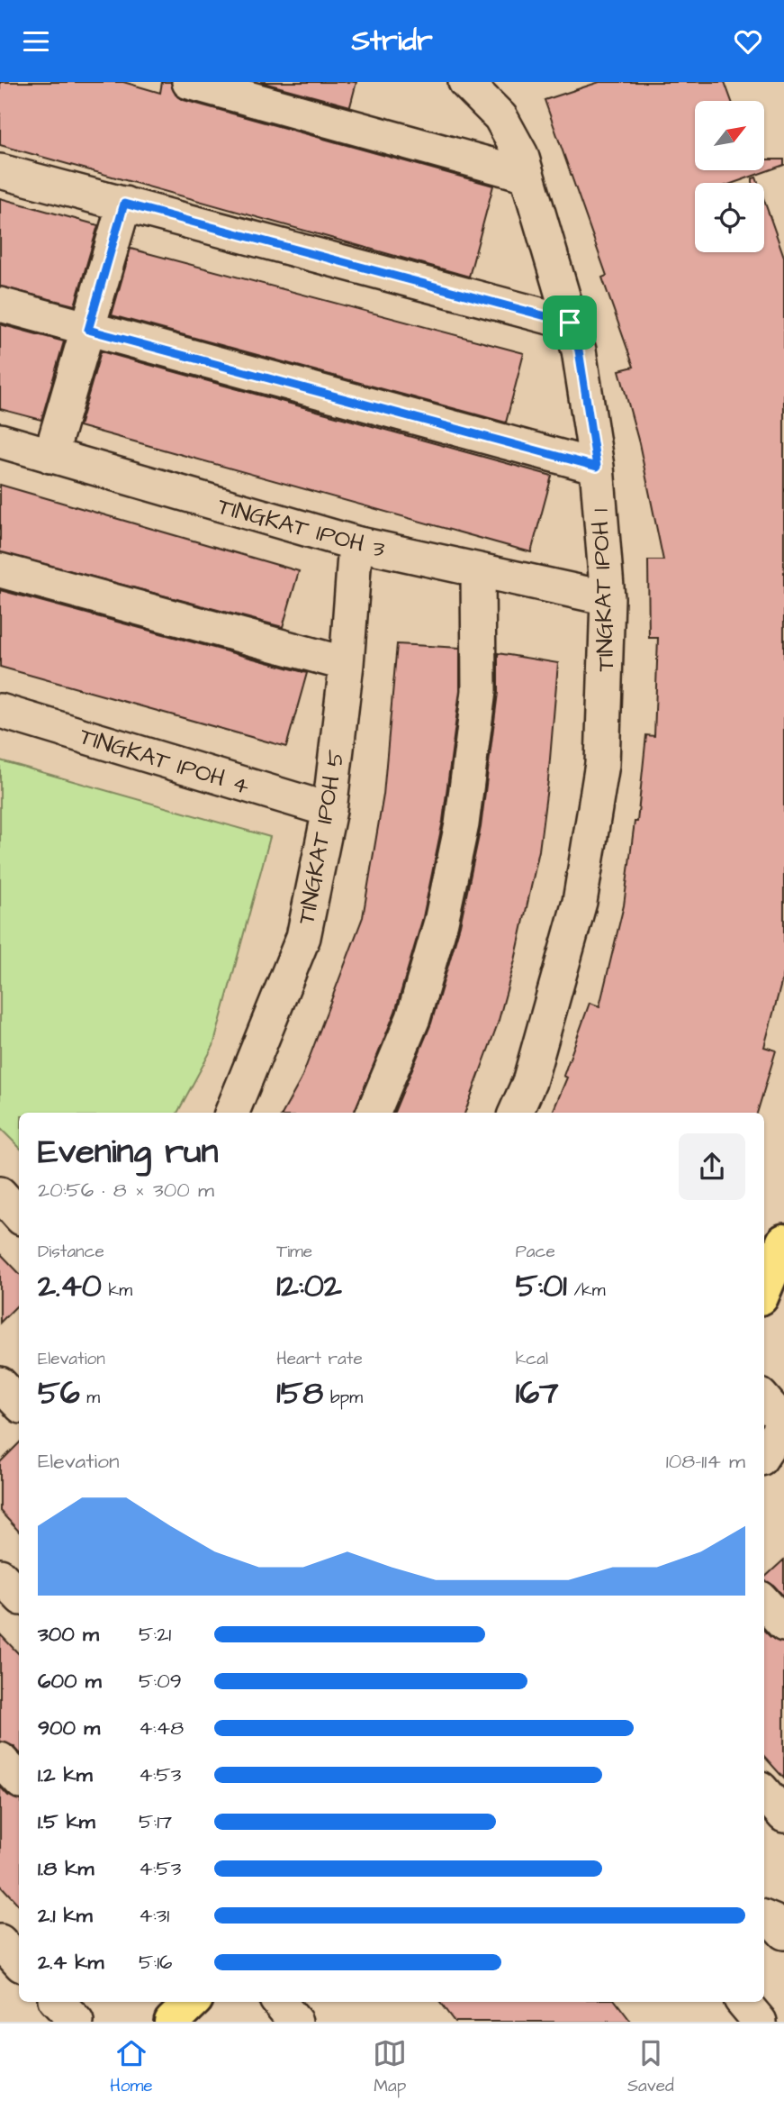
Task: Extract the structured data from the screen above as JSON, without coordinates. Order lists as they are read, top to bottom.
{
  "streets": {
    "street": [
      "TINGKAT IPOH 3",
      "TINGKAT IPOH 1",
      "TINGKAT IPOH 4",
      "TINGKAT IPOH 5"
    ]
  },
  "crossings": [
    ["TINGKAT IPOH 3", "TINGKAT IPOH 1"],
    ["TINGKAT IPOH 3", "TINGKAT IPOH 5"],
    ["TINGKAT IPOH 4", "TINGKAT IPOH 5"]
  ],
  "north": "top right",
  "page": {
    "header": "Stridr",
    "heading": ["Evening run", "20:56 · 8 × 300 m"],
    "stats": [
      ["Distance", "2.40 km"],
      ["Time", "12:02"],
      ["Pace", "5:01 /km"],
      ["Elevation", "56 m"],
      ["Heart rate", "158 bpm"],
      ["kcal", "167"]
    ],
    "chart": ["Elevation", "108–114 m"],
    "list": [
      {
        "name": "300 m",
        "note": "5:21"
      },
      {
        "name": "600 m",
        "note": "5:09"
      },
      {
        "name": "900 m",
        "note": "4:48"
      },
      {
        "name": "1.2 km",
        "note": "4:53"
      },
      {
        "name": "1.5 km",
        "note": "5:17"
      },
      {
        "name": "1.8 km",
        "note": "4:53"
      },
      {
        "name": "2.1 km",
        "note": "4:31"
      },
      {
        "name": "2.4 km",
        "note": "5:16"
      }
    ],
    "tabs": ["Home", "Map", "Saved"]
  }
}
